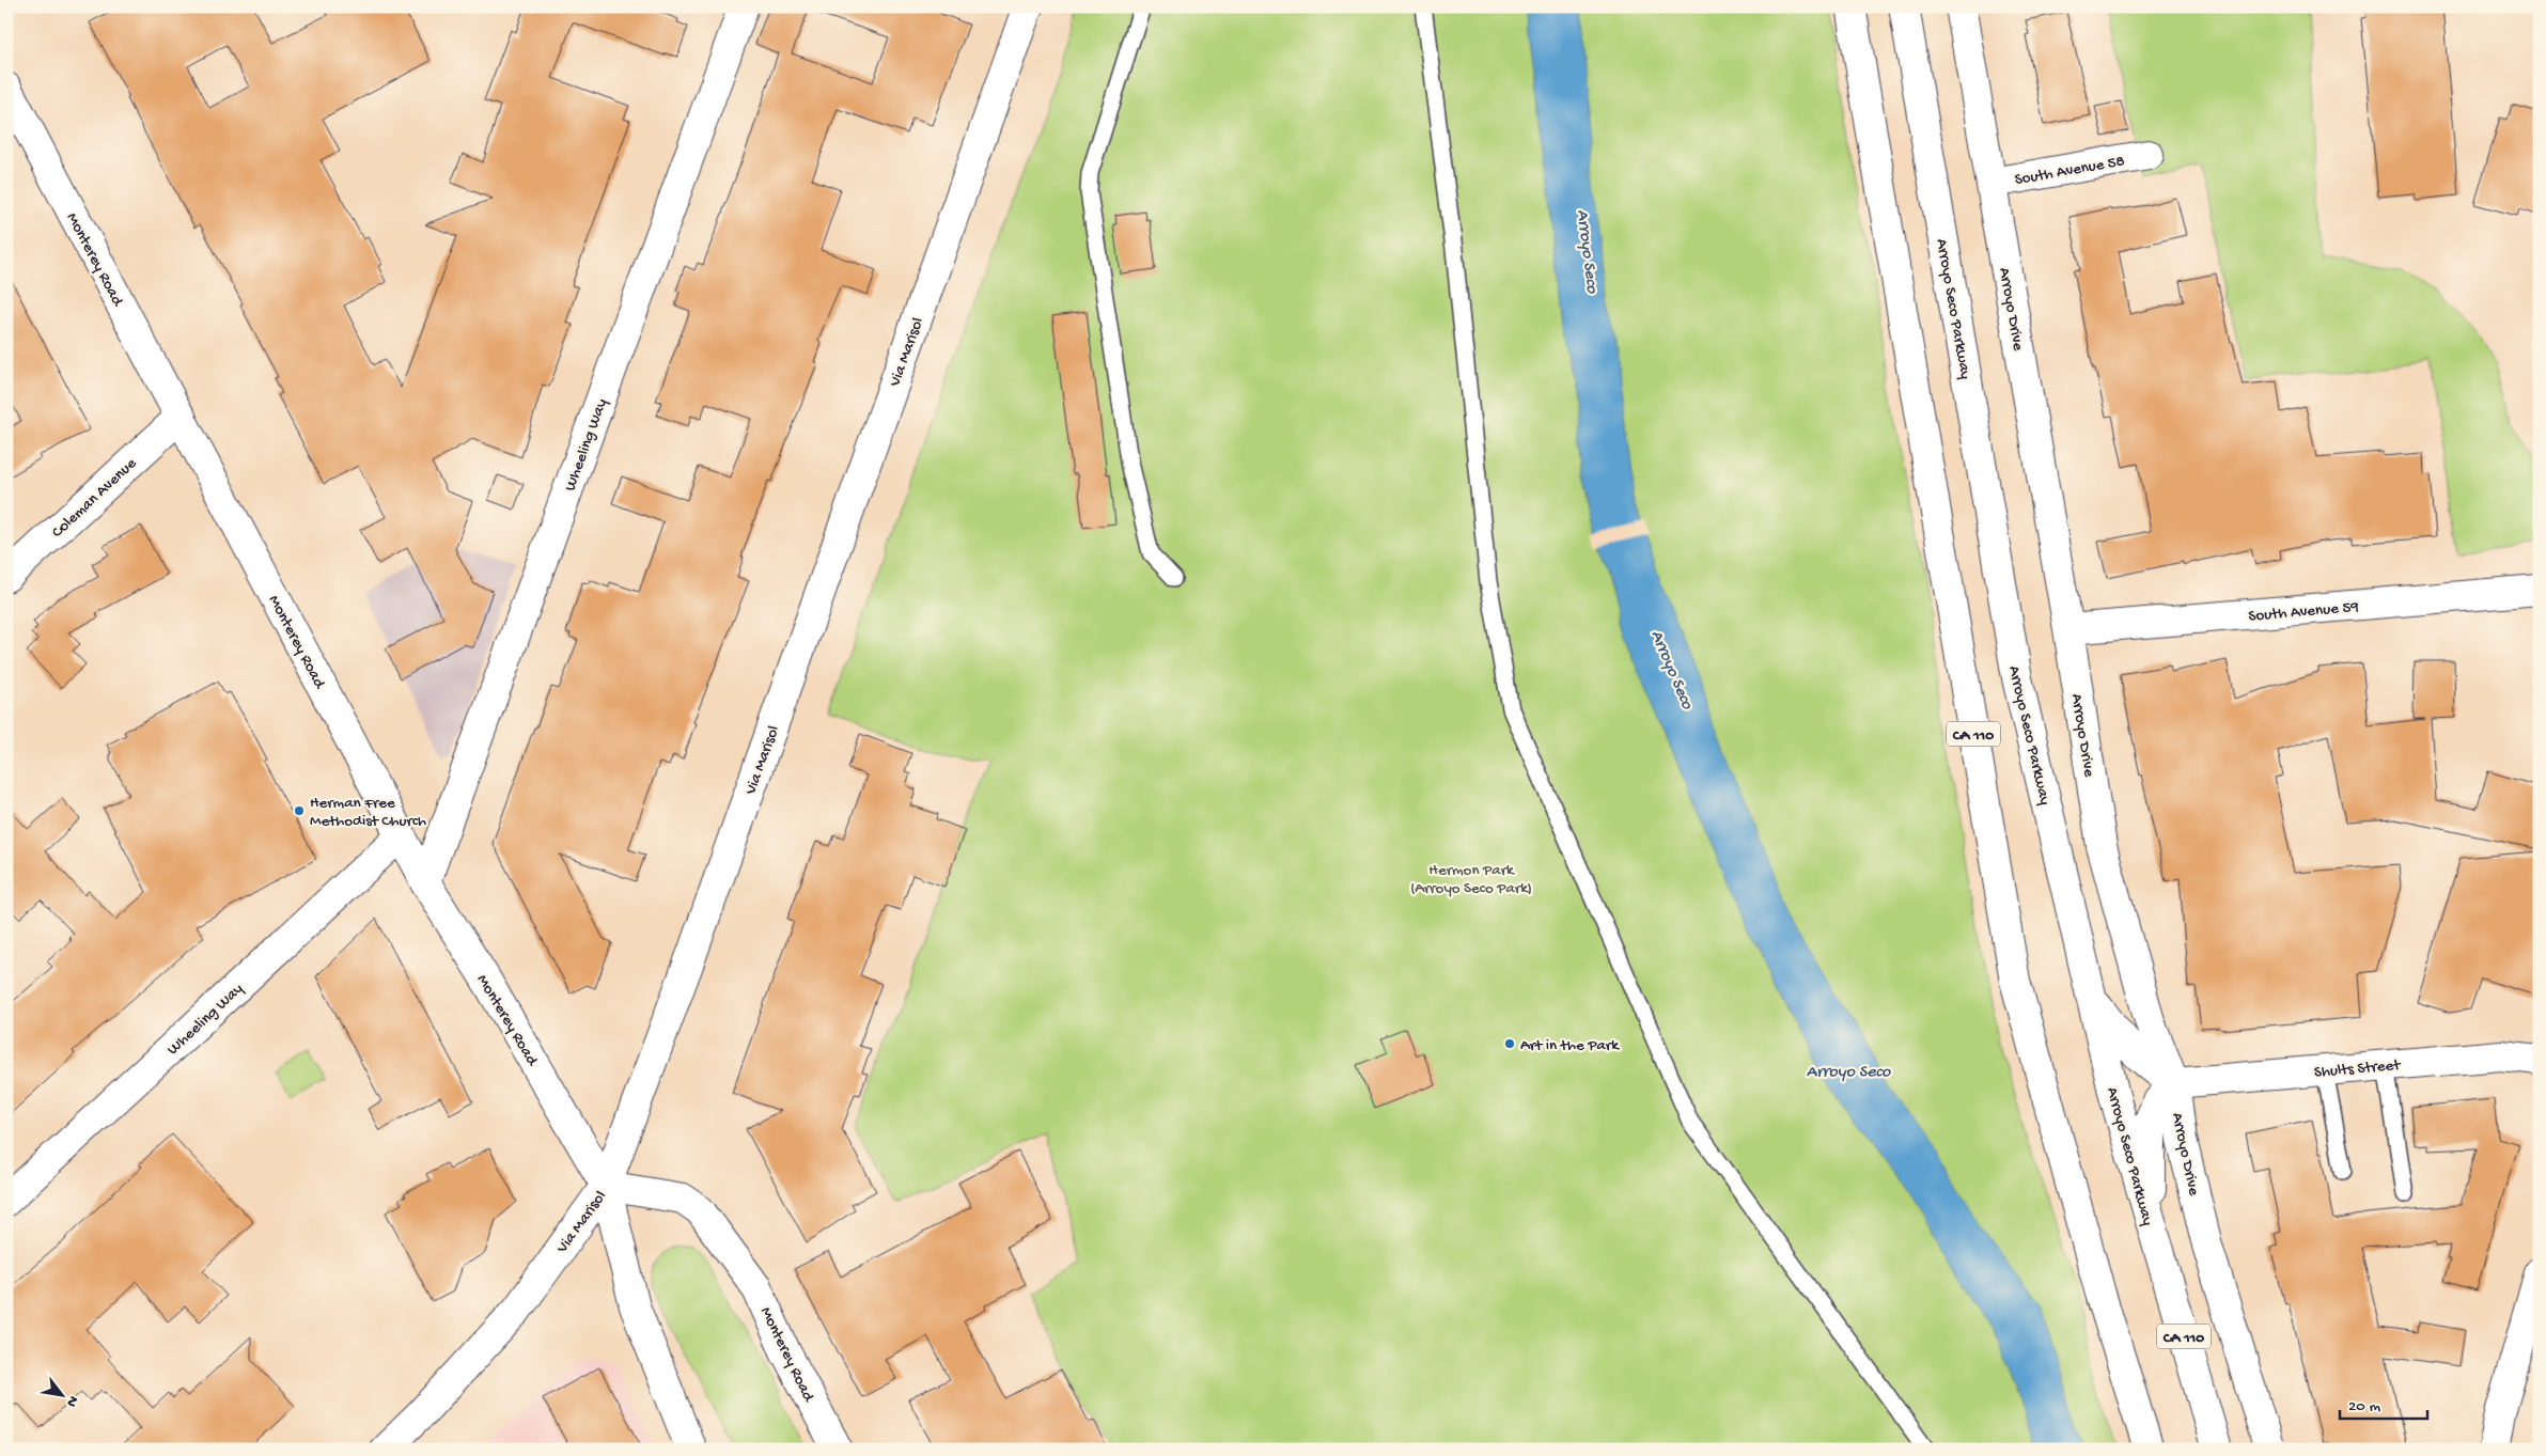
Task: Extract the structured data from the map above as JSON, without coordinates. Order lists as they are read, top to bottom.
{
  "streets": {
    "main road": [
      "South Avenue 58",
      "Monterey Road",
      "Arroyo Seco Parkway",
      "Arroyo Drive",
      "Via Marisol",
      "Wheeling Way",
      "Coleman Avenue",
      "South Avenue 59",
      "CA 110",
      "Shults Street"
    ]
  },
  "crossings": [
    ["South Avenue 58", "Arroyo Drive"],
    ["Monterey Road", "Via Marisol"],
    ["Monterey Road", "Wheeling Way"],
    ["Monterey Road", "Coleman Avenue"],
    ["Arroyo Drive", "South Avenue 59"],
    ["Arroyo Drive", "Shults Street"]
  ],
  "water": ["Arroyo Seco"],
  "parks": ["Hermon Park (Arroyo Seco Park)"],
  "places": ["Herman Free Methodist Church", "Art in the Park"],
  "scale_bar": "20 m",
  "north": "bottom right"
}
